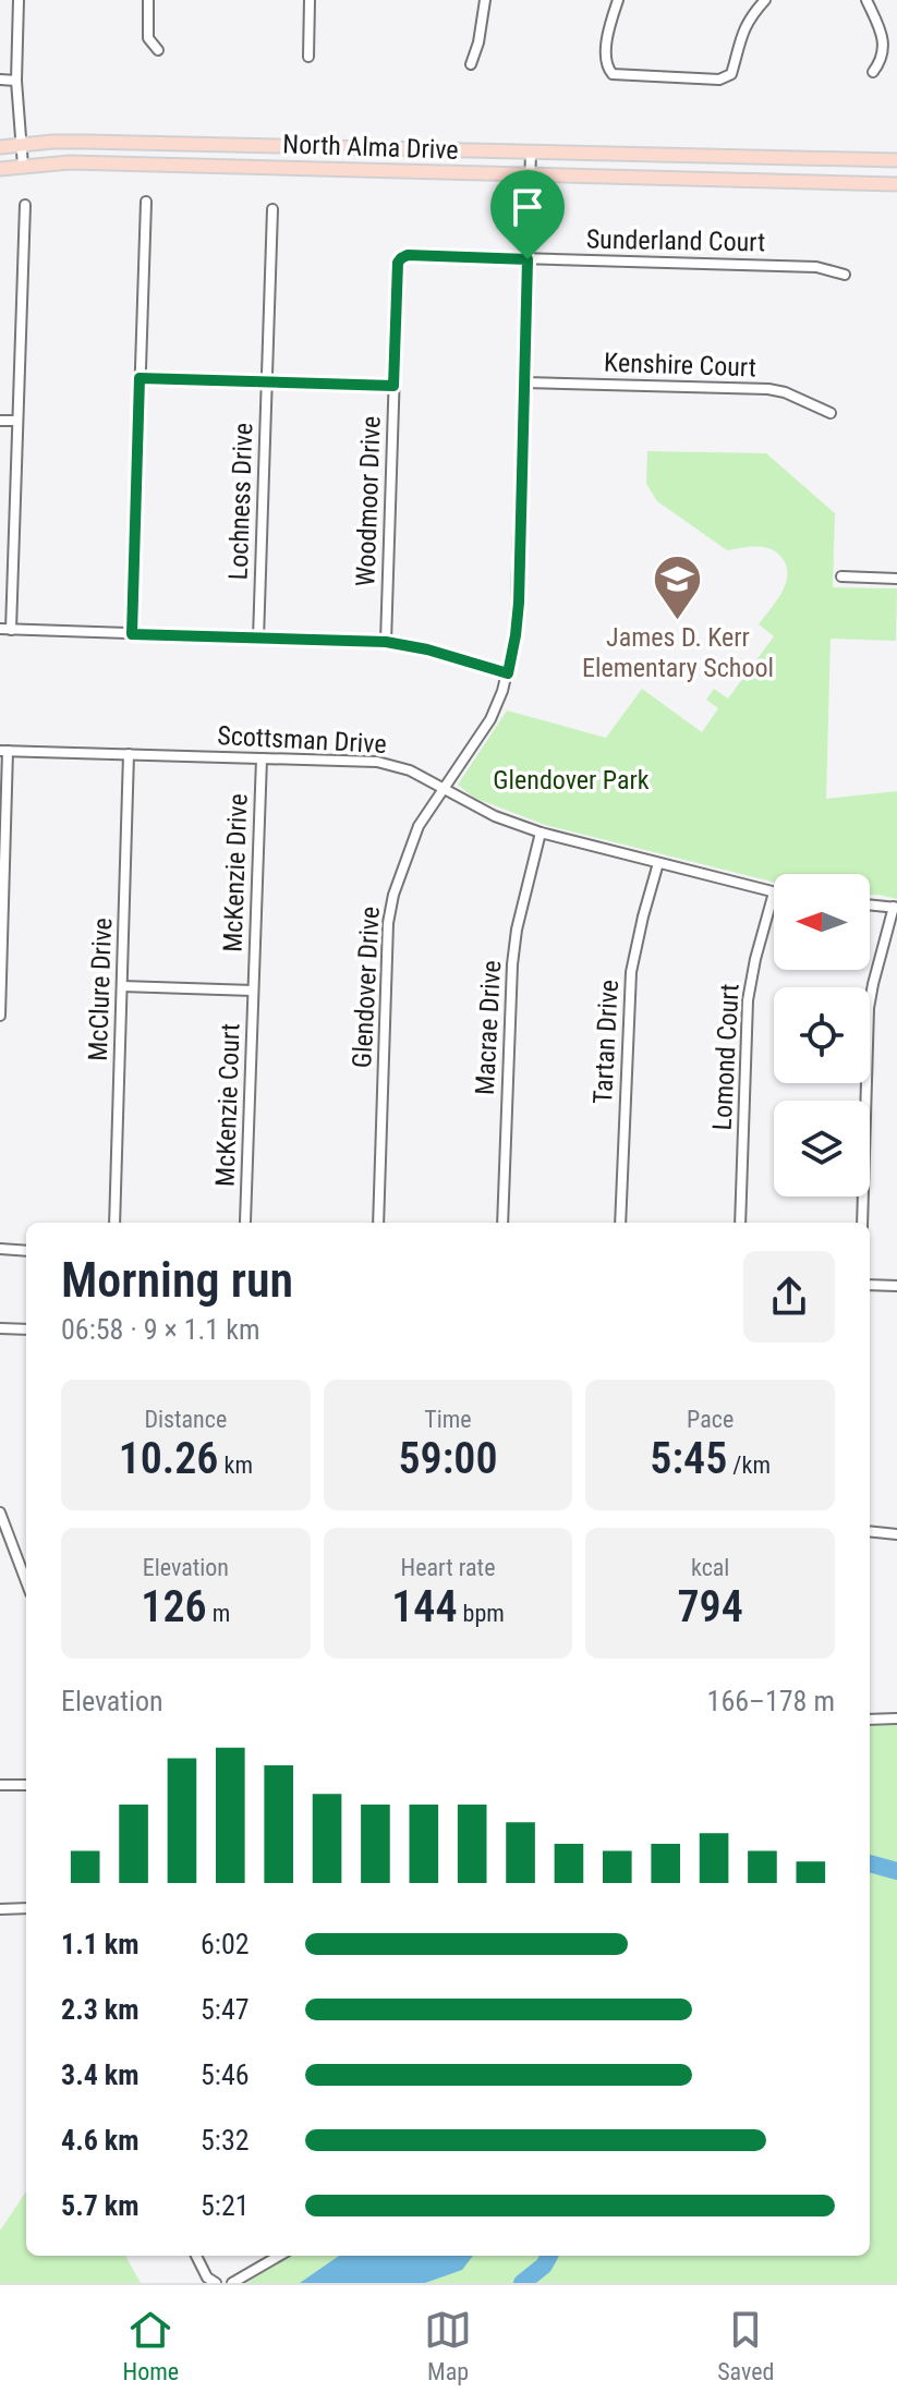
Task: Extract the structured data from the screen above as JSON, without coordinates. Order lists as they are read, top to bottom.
{
  "streets": {
    "main road": ["North Alma Drive"],
    "street": [
      "Sunderland Court",
      "Kenshire Court",
      "Lochness Drive",
      "Woodmoor Drive",
      "Scottsman Drive",
      "McKenzie Drive",
      "Glendover Drive",
      "McClure Drive",
      "Macrae Drive",
      "Tartan Drive",
      "Lomond Court",
      "McKenzie Court"
    ]
  },
  "crossings": [
    ["North Alma Drive", "Glendover Drive"],
    ["Sunderland Court", "Woodmoor Drive"],
    ["Sunderland Court", "Glendover Drive"],
    ["Kenshire Court", "Glendover Drive"],
    ["Scottsman Drive", "McKenzie Drive"],
    ["Scottsman Drive", "Glendover Drive"],
    ["Scottsman Drive", "McClure Drive"],
    ["Scottsman Drive", "Macrae Drive"],
    ["Scottsman Drive", "Tartan Drive"],
    ["Scottsman Drive", "Lomond Court"],
    ["McKenzie Drive", "McKenzie Court"]
  ],
  "parks": ["Glendover Park"],
  "places": {
    "school or university": ["James D. Kerr Elementary School"]
  },
  "north": "left",
  "page": {
    "heading": ["Morning run", "06:58 · 9 × 1.1 km"],
    "stats": [
      ["Distance", "10.26 km"],
      ["Time", "59:00"],
      ["Pace", "5:45 /km"],
      ["Elevation", "126 m"],
      ["Heart rate", "144 bpm"],
      ["kcal", "794"]
    ],
    "chart": ["Elevation", "166–178 m"],
    "list": [
      {
        "name": "1.1 km",
        "note": "6:02"
      },
      {
        "name": "2.3 km",
        "note": "5:47"
      },
      {
        "name": "3.4 km",
        "note": "5:46"
      },
      {
        "name": "4.6 km",
        "note": "5:32"
      },
      {
        "name": "5.7 km",
        "note": "5:21"
      }
    ],
    "tabs": ["Home", "Map", "Saved"]
  }
}
